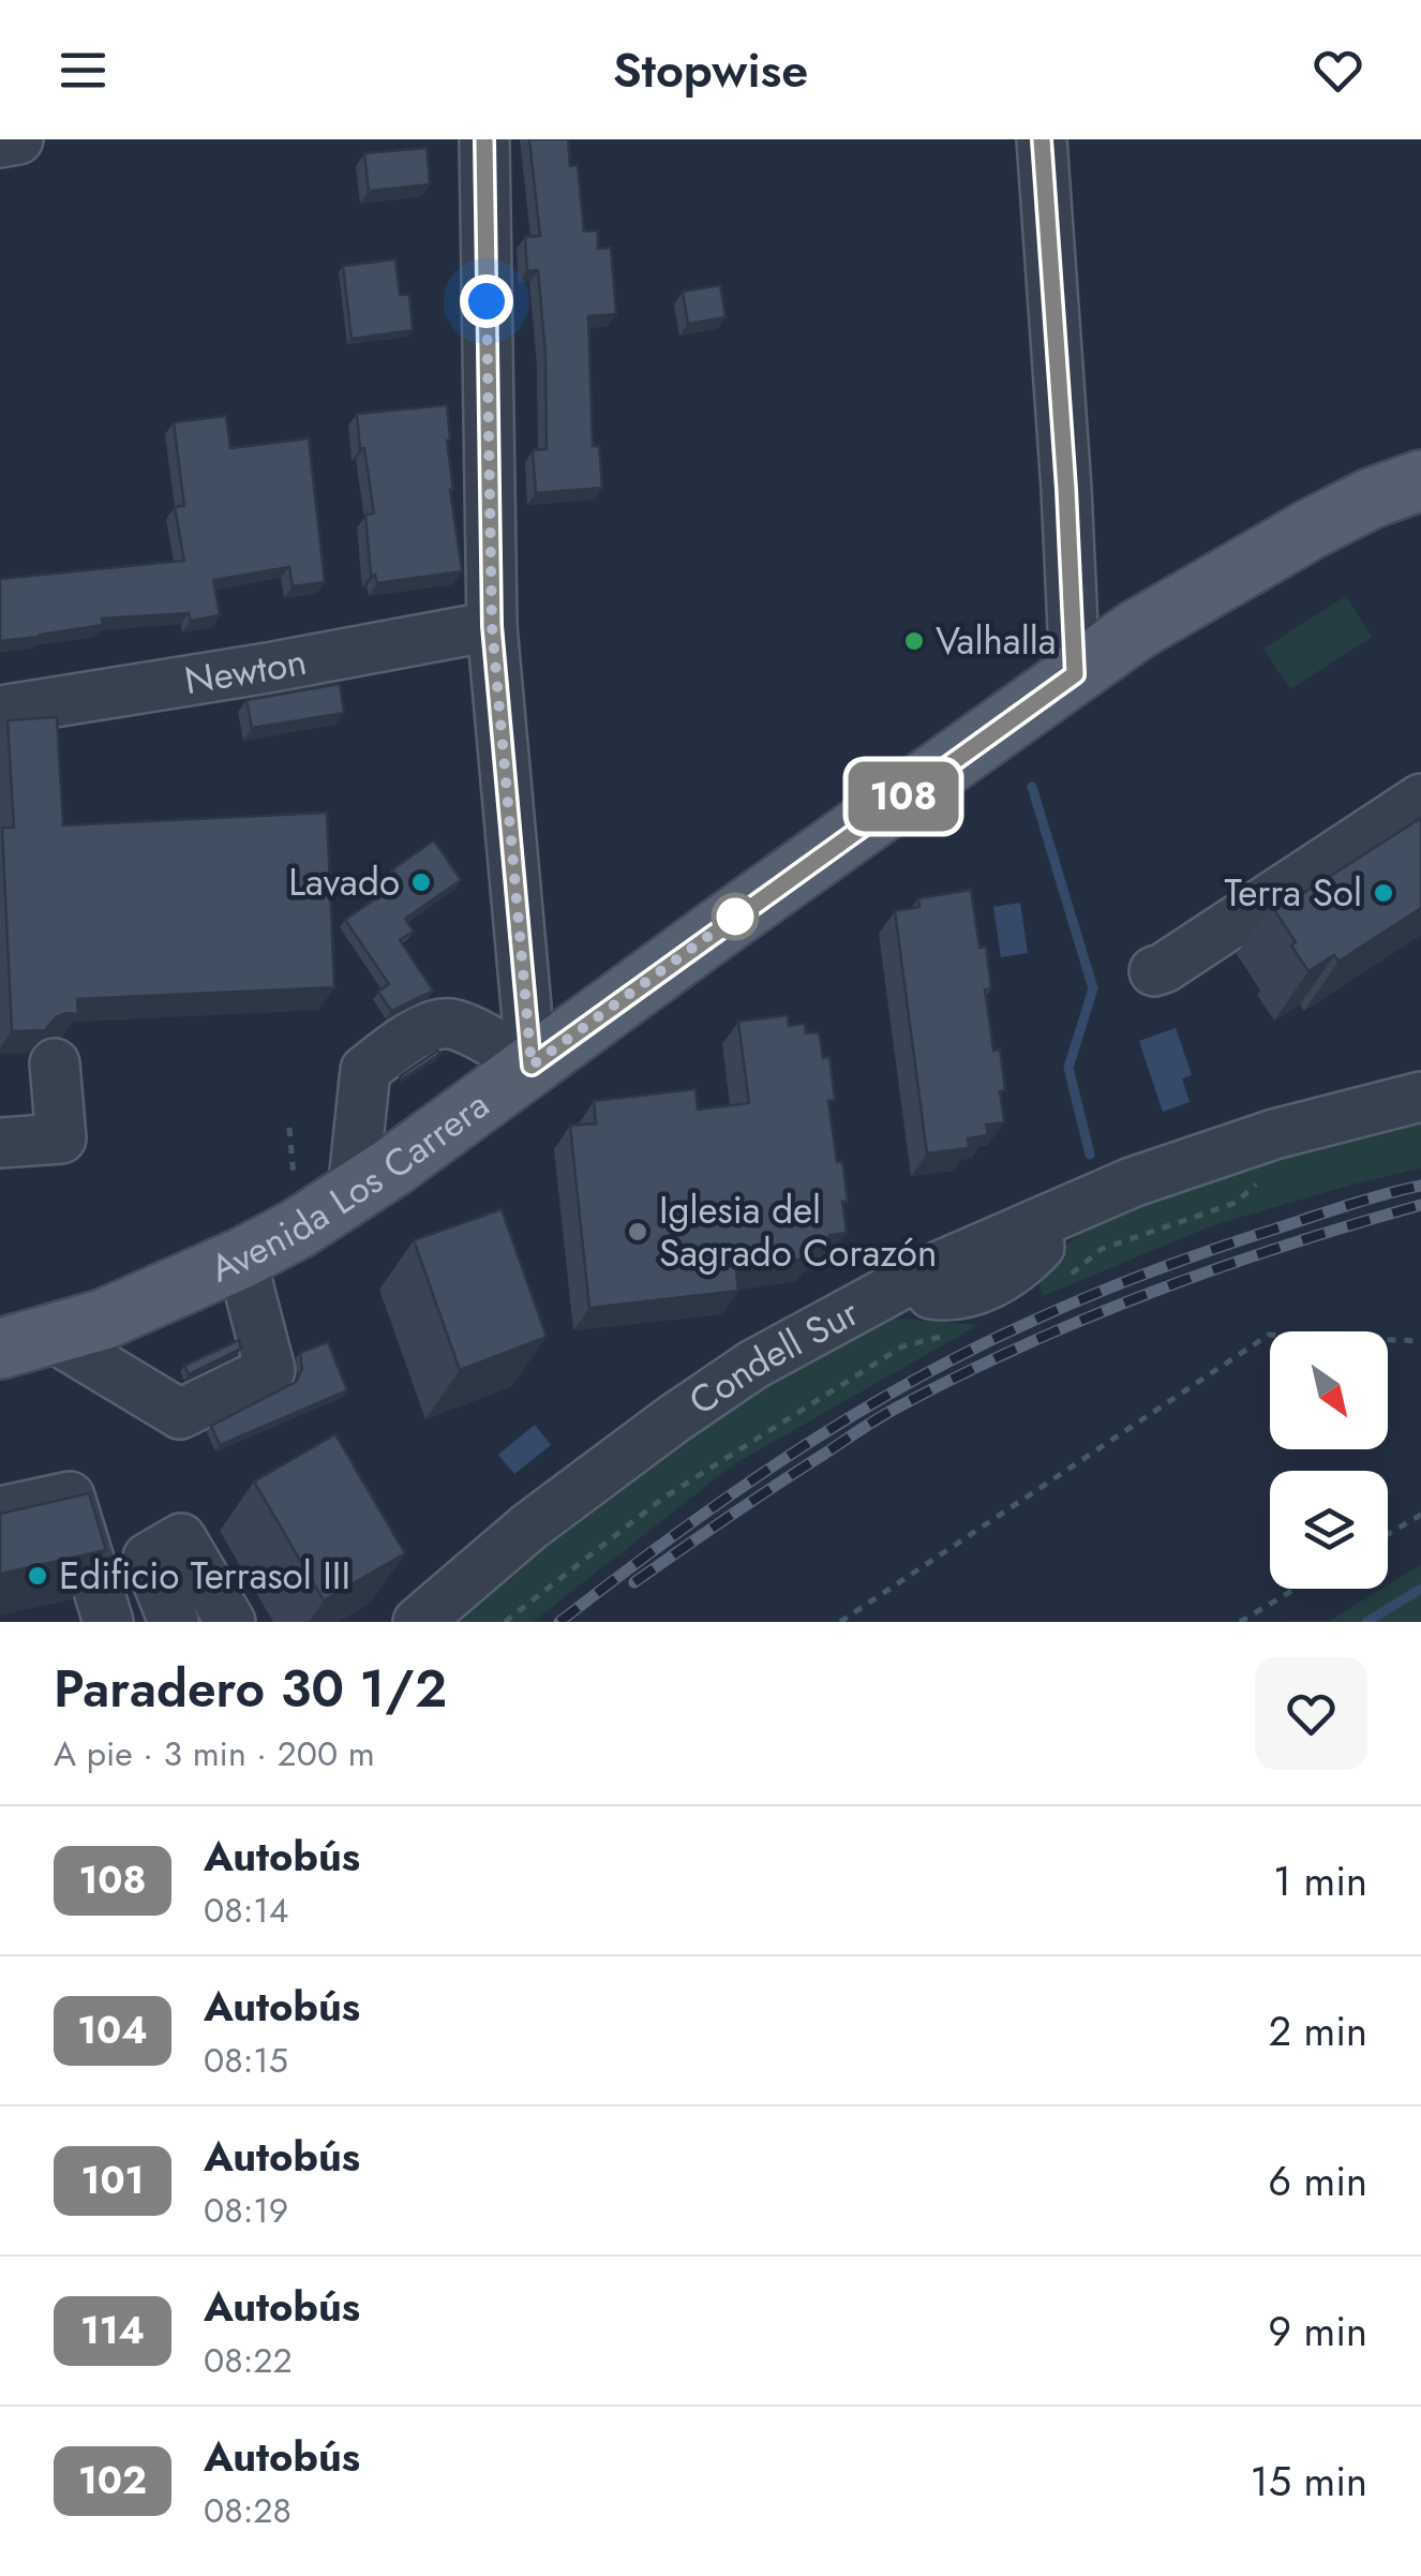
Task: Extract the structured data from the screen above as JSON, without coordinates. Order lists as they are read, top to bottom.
{
  "streets": {
    "main road": ["Avenida Los Carrera"],
    "street": ["Newton", "Condell Sur"]
  },
  "places": [
    "Valhalla",
    "Lavado",
    "Terra Sol",
    "Iglesia del Sagrado Corazón",
    "Edificio Terrasol III"
  ],
  "lines": ["bus line 108"],
  "north": "bottom right",
  "page": {
    "header": "Stopwise",
    "on_map": "108",
    "heading": ["Paradero 30 1/2", "A pie · 3 min · 200 m"],
    "list": [
      {
        "mark": "108",
        "name": "Autobús",
        "note": "08:14",
        "value": "1 min"
      },
      {
        "mark": "104",
        "name": "Autobús",
        "note": "08:15",
        "value": "2 min"
      },
      {
        "mark": "101",
        "name": "Autobús",
        "note": "08:19",
        "value": "6 min"
      },
      {
        "mark": "114",
        "name": "Autobús",
        "note": "08:22",
        "value": "9 min"
      },
      {
        "mark": "102",
        "name": "Autobús",
        "note": "08:28",
        "value": "15 min"
      }
    ]
  }
}
